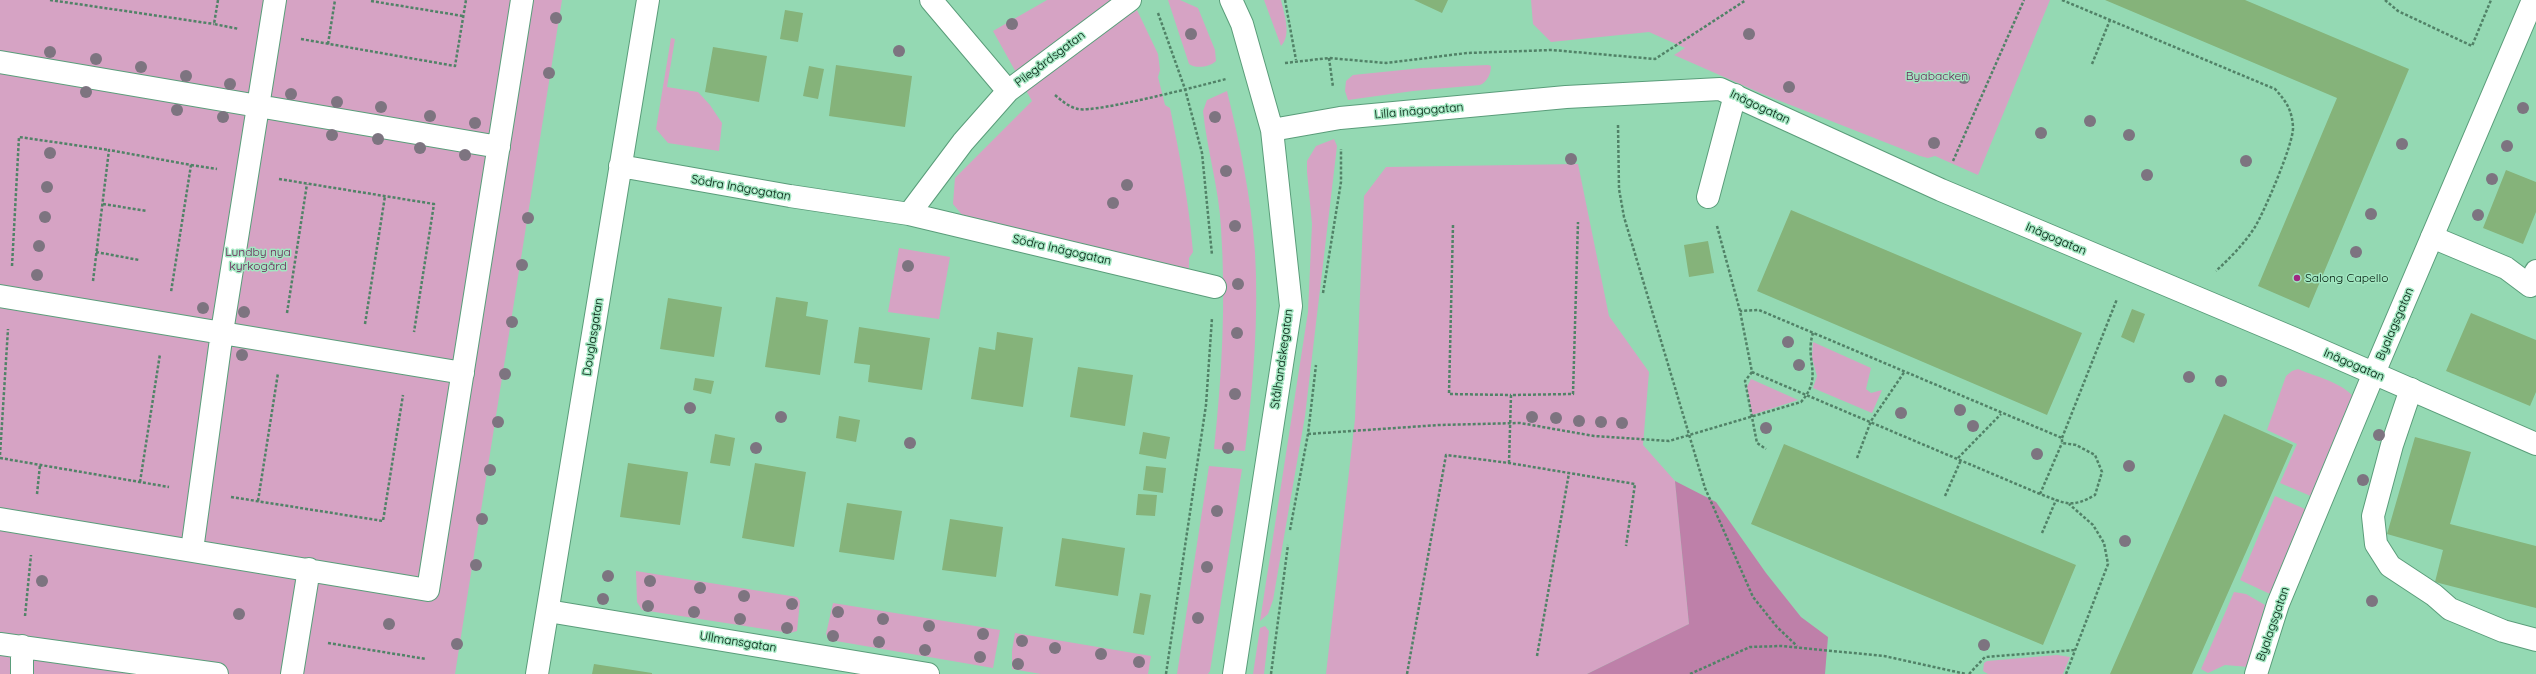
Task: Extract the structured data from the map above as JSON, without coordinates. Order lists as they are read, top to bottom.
{
  "streets": {
    "street": [
      "Pilegårdsgatan",
      "Inägogatan",
      "Lilla inägogatan",
      "Södra Inägogatan",
      "Byalagsgatan",
      "Douglasgatan",
      "Stålhandskegatan",
      "Ullmansgatan"
    ]
  },
  "crossings": [
    ["Inägogatan", "Lilla inägogatan"],
    ["Inägogatan", "Byalagsgatan"],
    ["Lilla inägogatan", "Stålhandskegatan"],
    ["Södra Inägogatan", "Douglasgatan"],
    ["Douglasgatan", "Ullmansgatan"]
  ],
  "parks": ["Byabacken", "Lundby nya kyrkogård"],
  "places": ["Salong Capello"]
}
